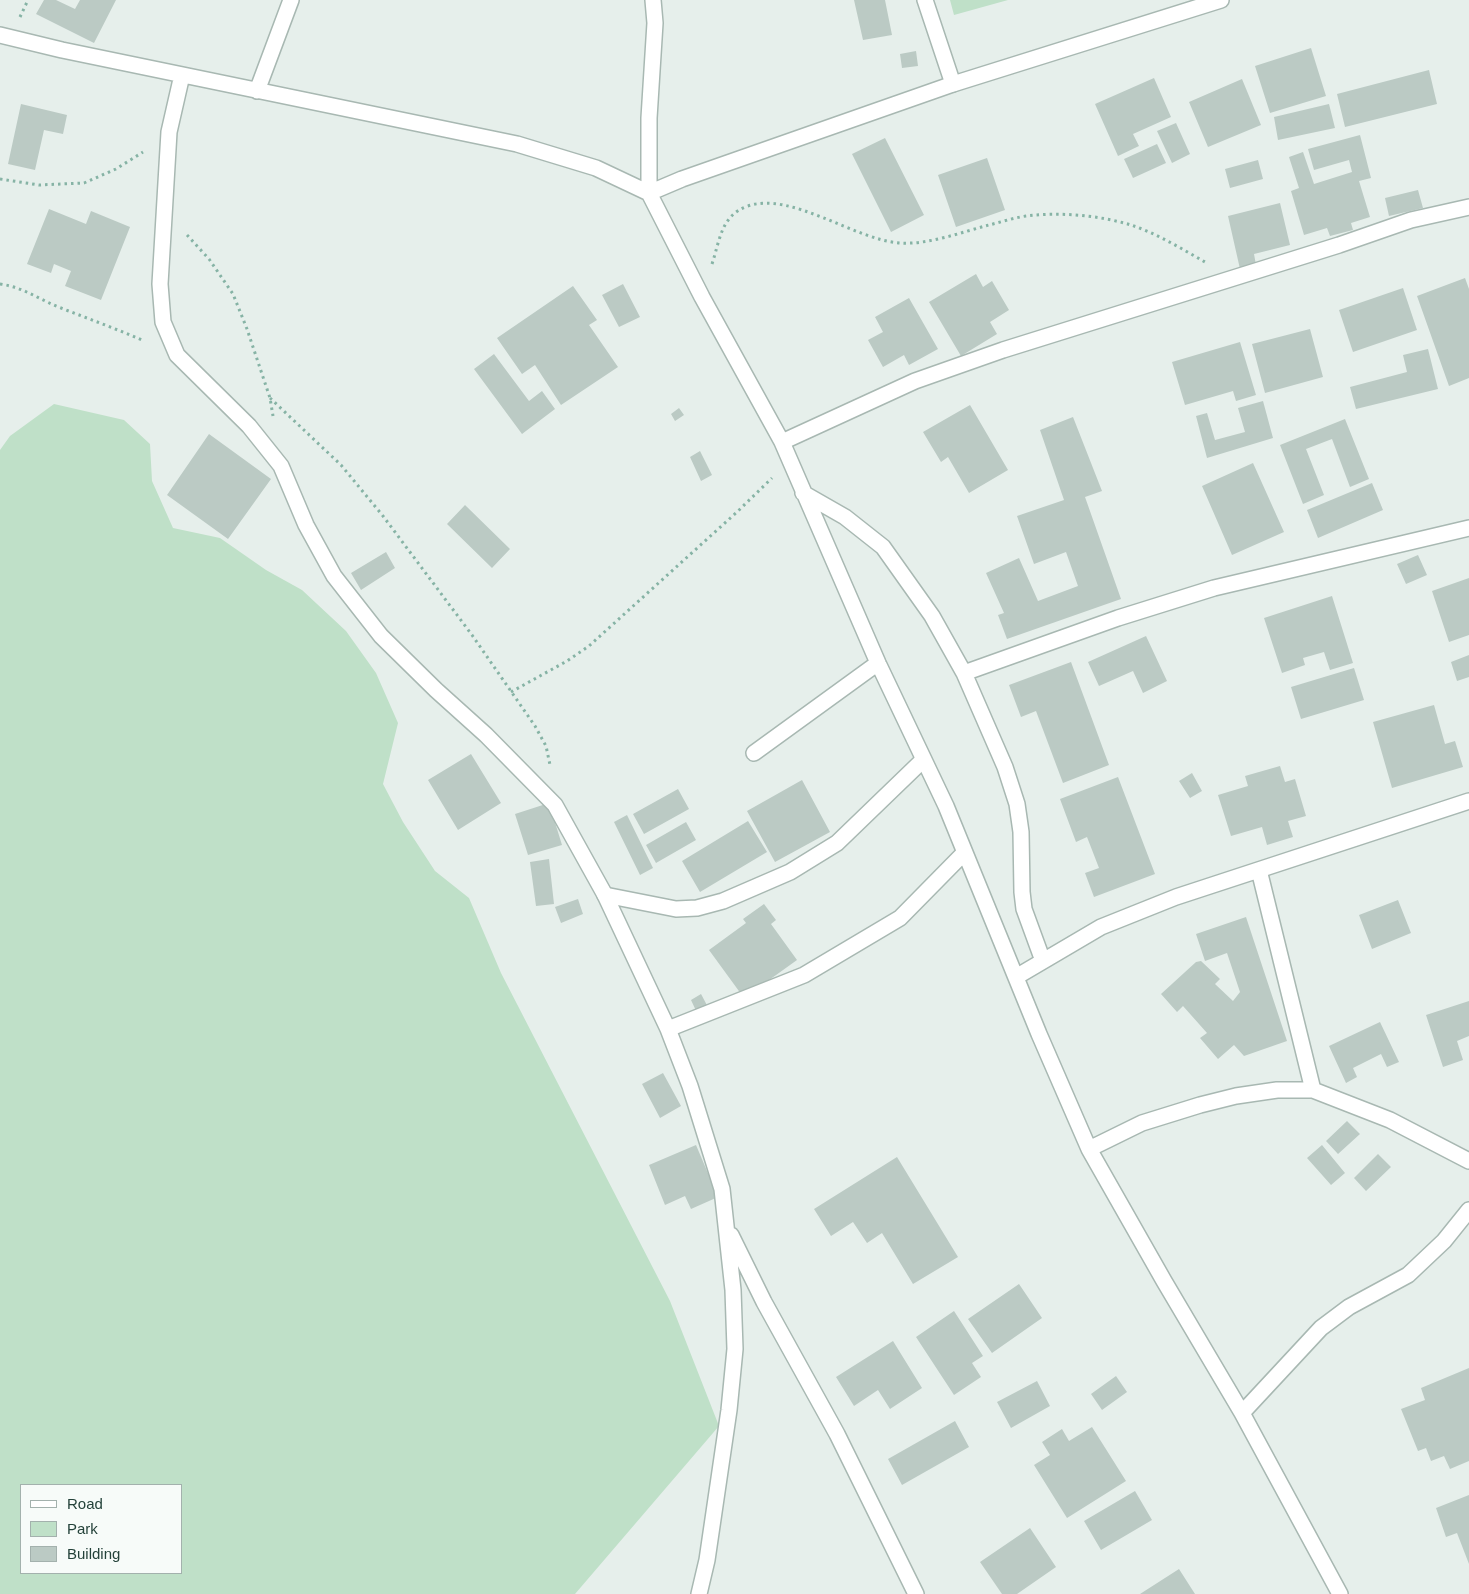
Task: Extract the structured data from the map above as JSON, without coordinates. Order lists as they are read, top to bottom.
{
  "legend": ["Road", "Park", "Building"]
}
